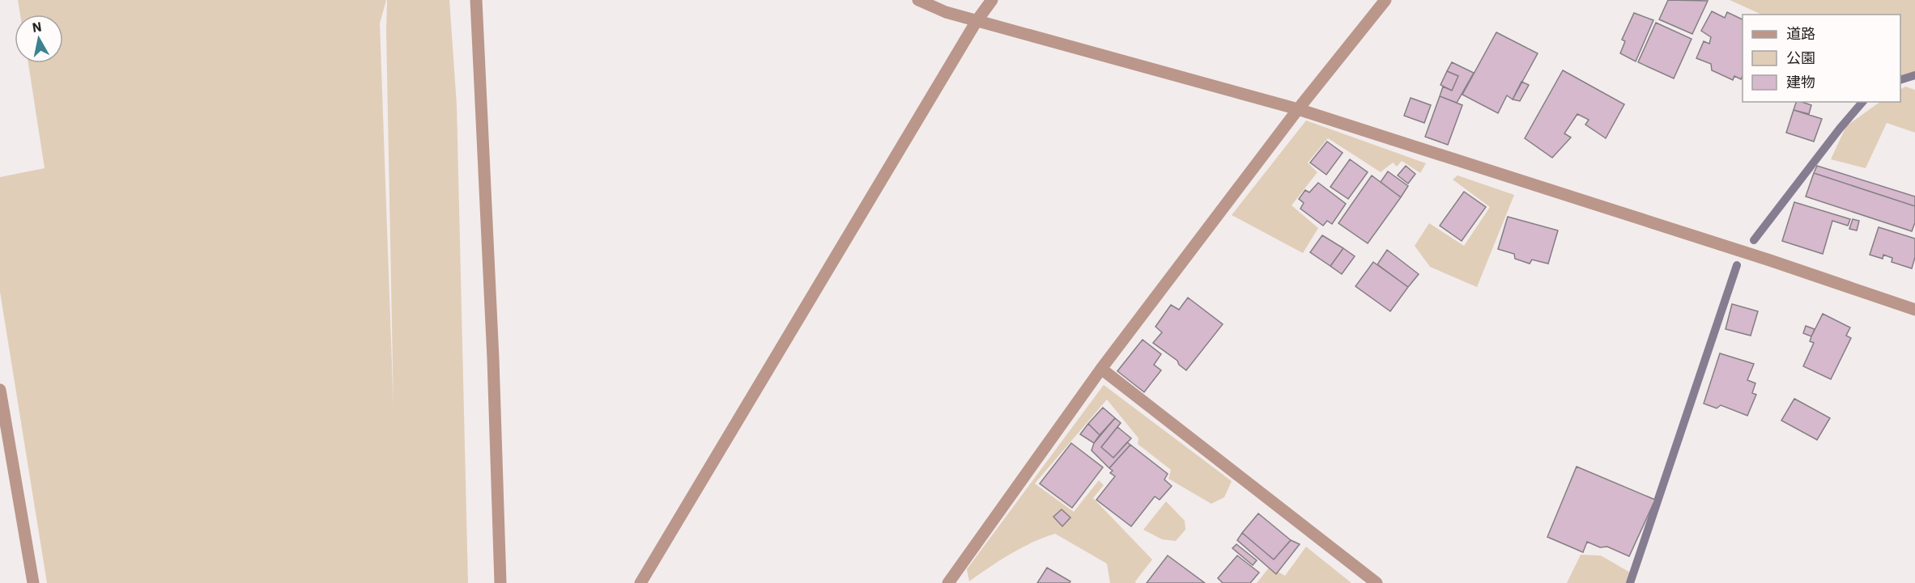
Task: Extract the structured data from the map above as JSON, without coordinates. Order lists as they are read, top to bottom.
{
  "legend": ["道路", "公園", "建物"],
  "north": "top"
}
